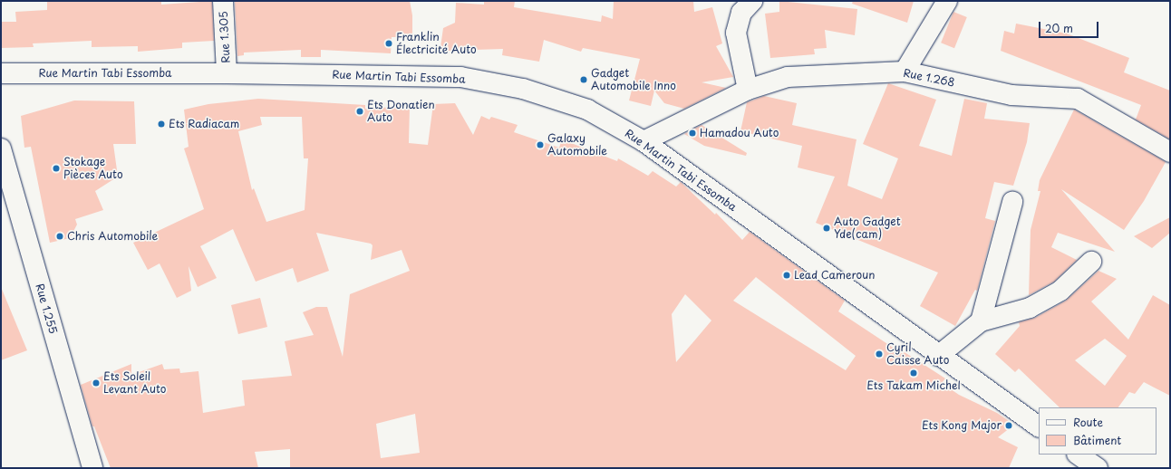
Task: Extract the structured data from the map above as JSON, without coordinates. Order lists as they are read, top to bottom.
{
  "streets": {
    "main road": [
      "Rue 1.305",
      "Rue Martin Tabi Essomba",
      "Rue 1.268",
      "Rue 1.255"
    ]
  },
  "crossings": [
    ["Rue 1.305", "Rue Martin Tabi Essomba"],
    ["Rue Martin Tabi Essomba", "Rue 1.268"]
  ],
  "places": [
    "Franklin Électricité Auto",
    "Gadget Automobile Inno",
    "Ets Donatien Auto",
    "Ets Radiacam",
    "Hamadou Auto",
    "Galaxy Automobile",
    "Stokage Pièces Auto",
    "Auto Gadget Yde(cam)",
    "Chris Automobile",
    "Lead Cameroun",
    "Cyril Caisse Auto",
    "Ets Takam Michel",
    "Ets Soleil Levant Auto",
    "Ets Kong Major"
  ],
  "legend": ["Route", "Bâtiment"],
  "scale_bar": "20 m"
}
